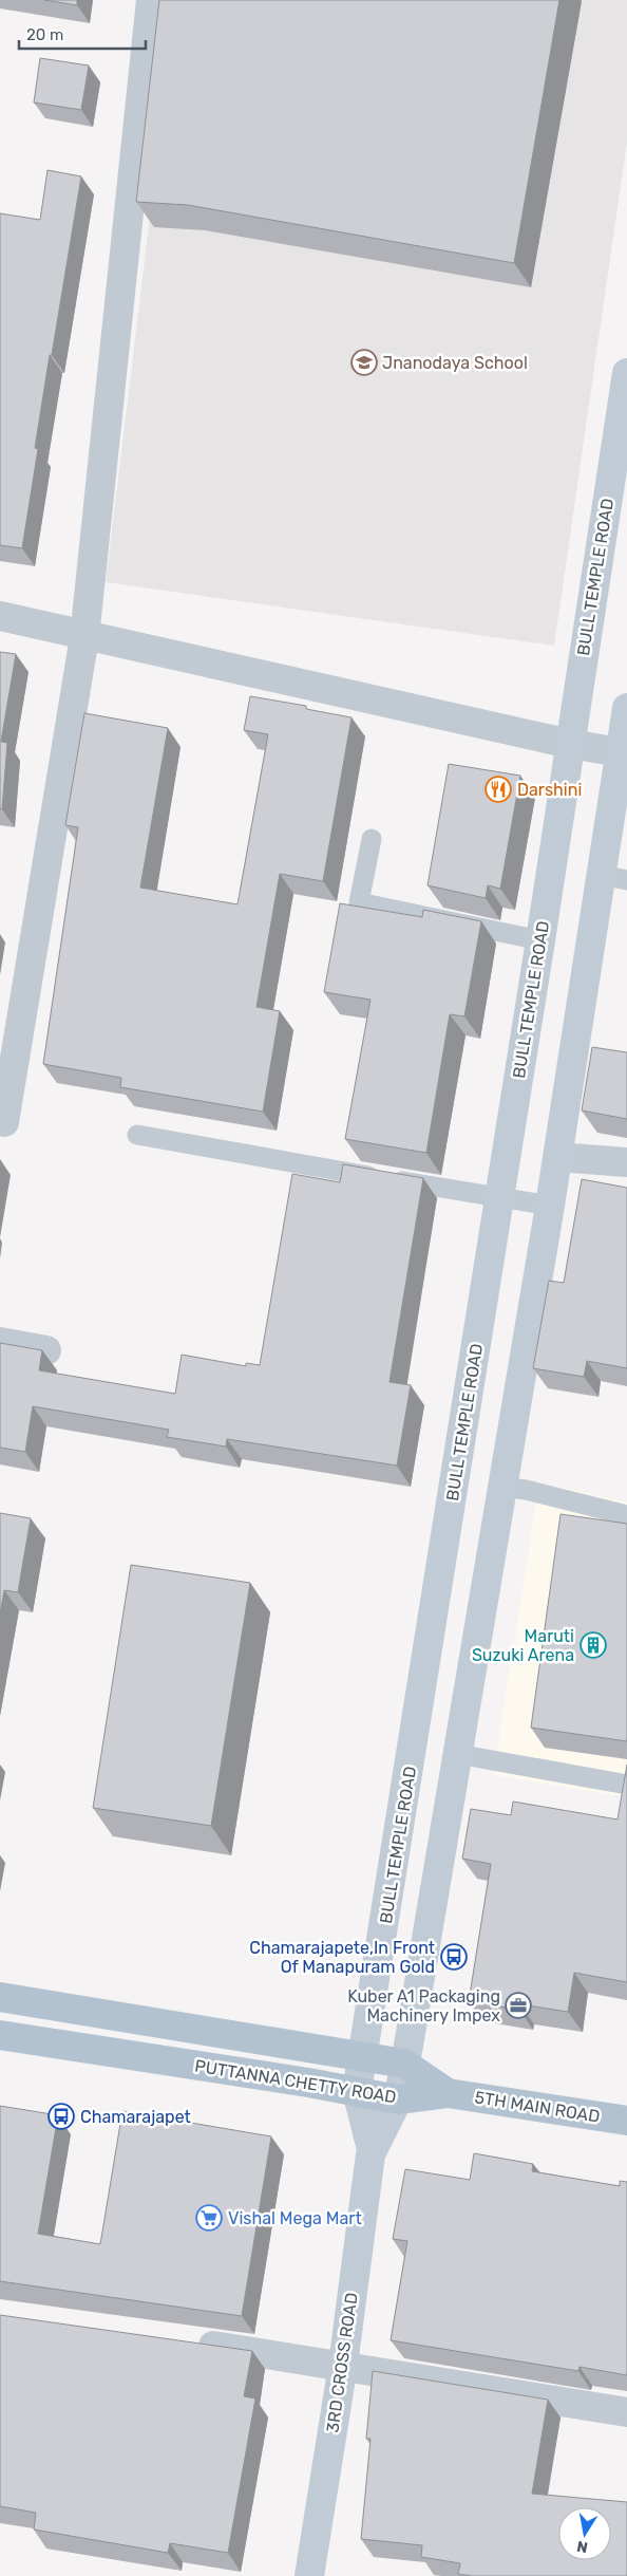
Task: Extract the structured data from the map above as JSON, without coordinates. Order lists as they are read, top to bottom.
{
  "streets": {
    "main road": [
      "BULL TEMPLE ROAD",
      "PUTTANNA CHETTY ROAD",
      "5TH MAIN ROAD",
      "3RD CROSS ROAD"
    ]
  },
  "crossings": [
    ["BULL TEMPLE ROAD", "PUTTANNA CHETTY ROAD"],
    ["BULL TEMPLE ROAD", "3RD CROSS ROAD"],
    ["PUTTANNA CHETTY ROAD", "5TH MAIN ROAD"]
  ],
  "places": {
    "school or university": ["Jnanodaya School"],
    "restaurant": ["Darshini"],
    "building": ["Maruti Suzuki Arena"],
    "bus stop": ["Chamarajapete,In Front Of Manapuram Gold", "Chamarajapet"],
    "office": ["Kuber A1 Packaging Machinery Impex"],
    "supermarket": ["Vishal Mega Mart"]
  },
  "scale_bar": "20 m",
  "north": "bottom"
}
